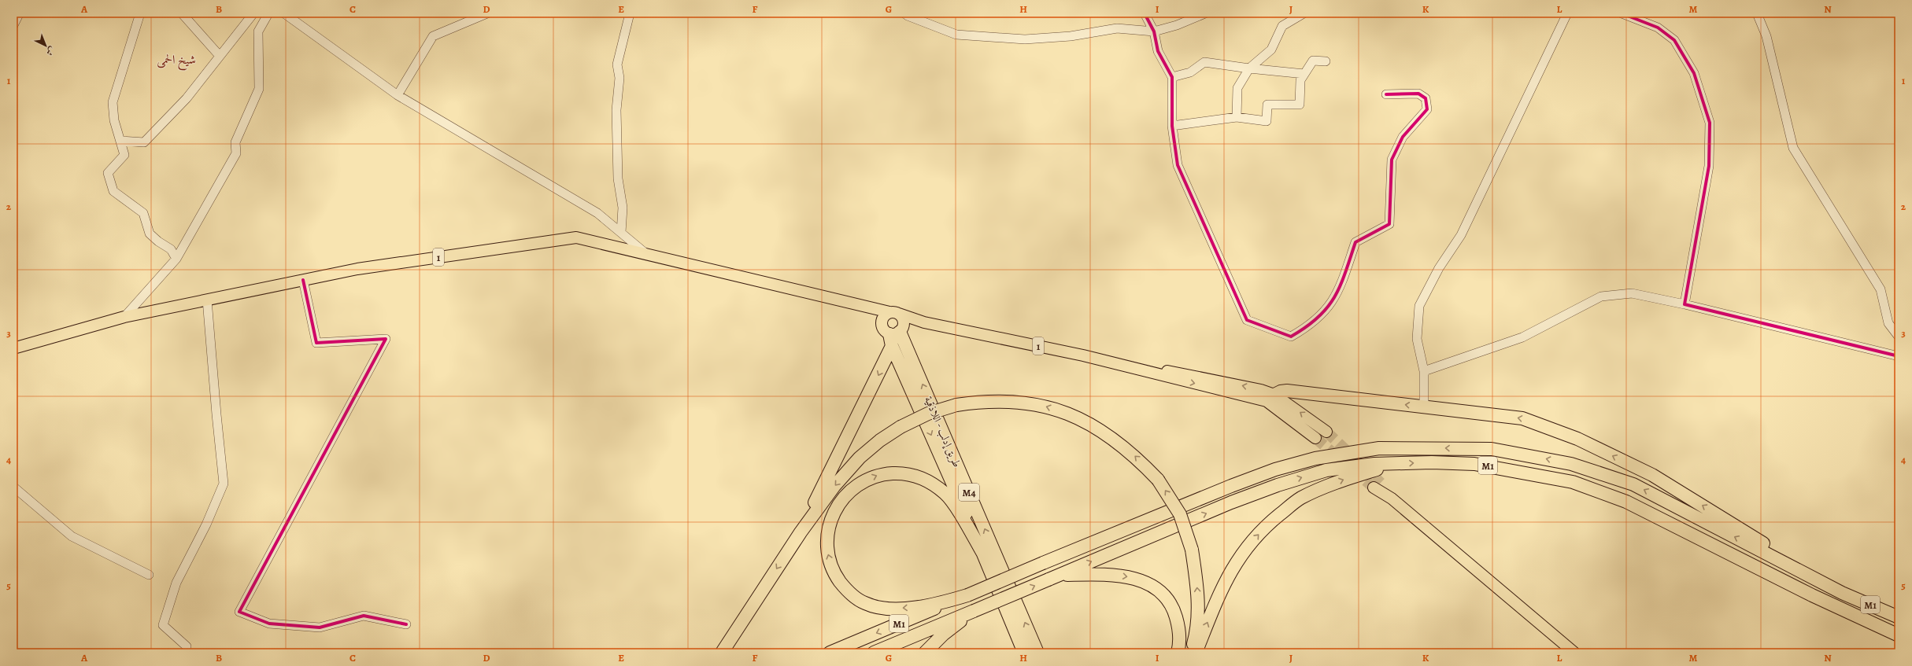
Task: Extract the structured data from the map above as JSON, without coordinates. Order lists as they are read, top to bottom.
{
  "streets": {
    "highway": ["طريق إدلب - اللاذقية", "M1", "M4"],
    "main road": ["1"]
  },
  "crossings": [
    ["1", "طريق إدلب - اللاذقية"]
  ],
  "districts": ["شيخ الحمى"],
  "north": "bottom right",
  "grid": {
    "columns": [
      "A",
      "B",
      "C",
      "D",
      "E",
      "F",
      "G",
      "H",
      "I",
      "J",
      "K",
      "L",
      "M",
      "N"
    ],
    "rows": [
      "1",
      "2",
      "3",
      "4",
      "5"
    ]
  }
}
